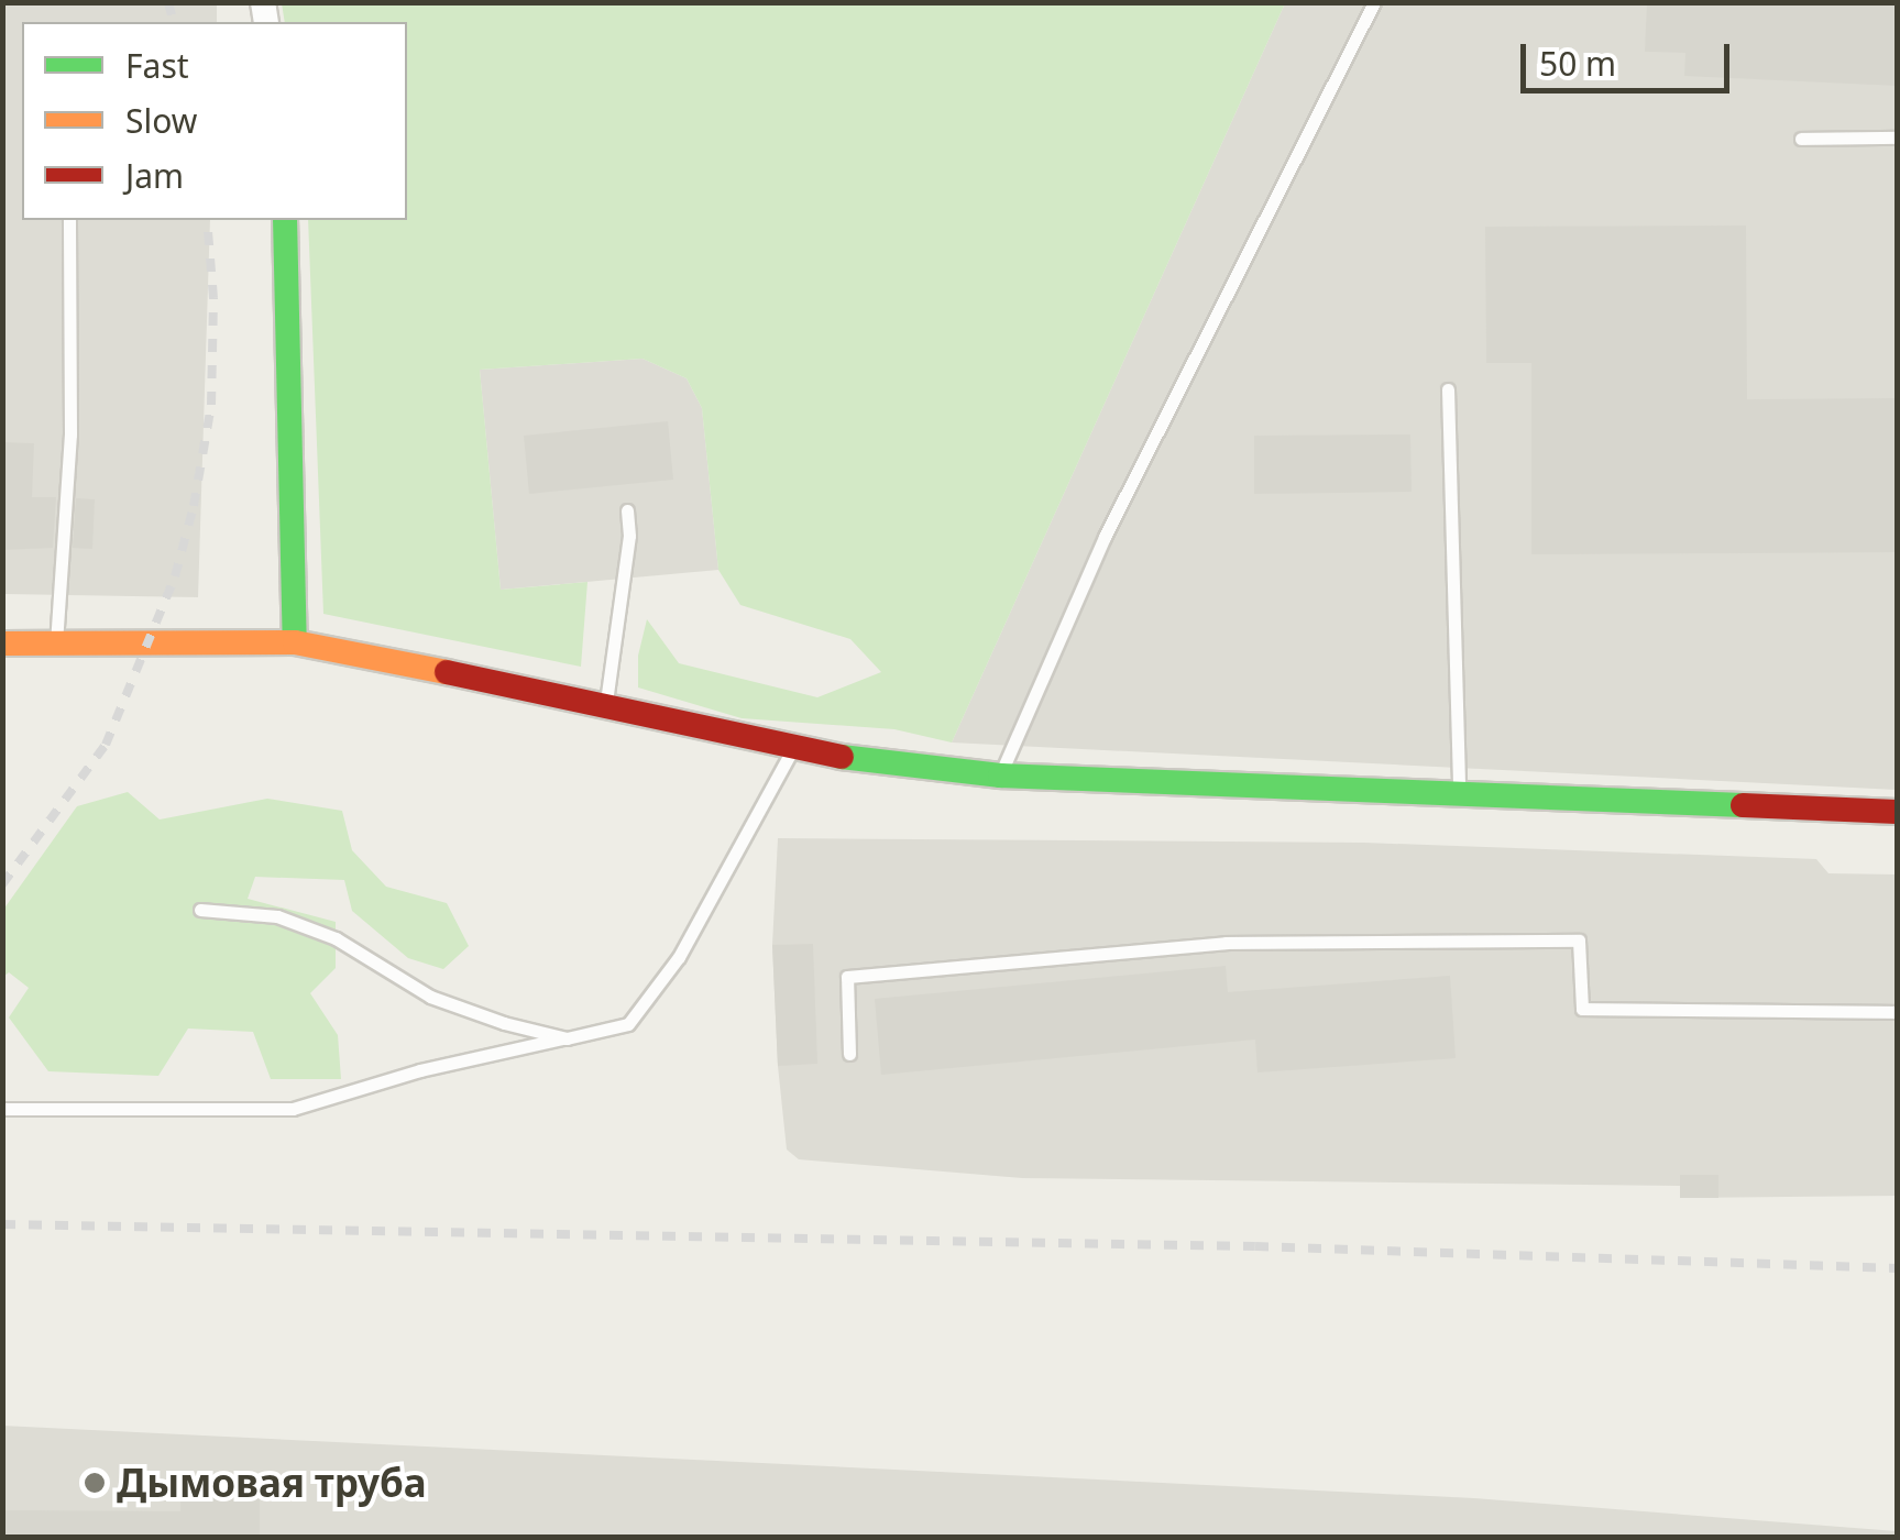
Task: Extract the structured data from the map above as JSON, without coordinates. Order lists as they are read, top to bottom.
{
  "places": ["Дымовая труба"],
  "legend": ["Fast", "Slow", "Jam"],
  "scale_bar": "50 m"
}
